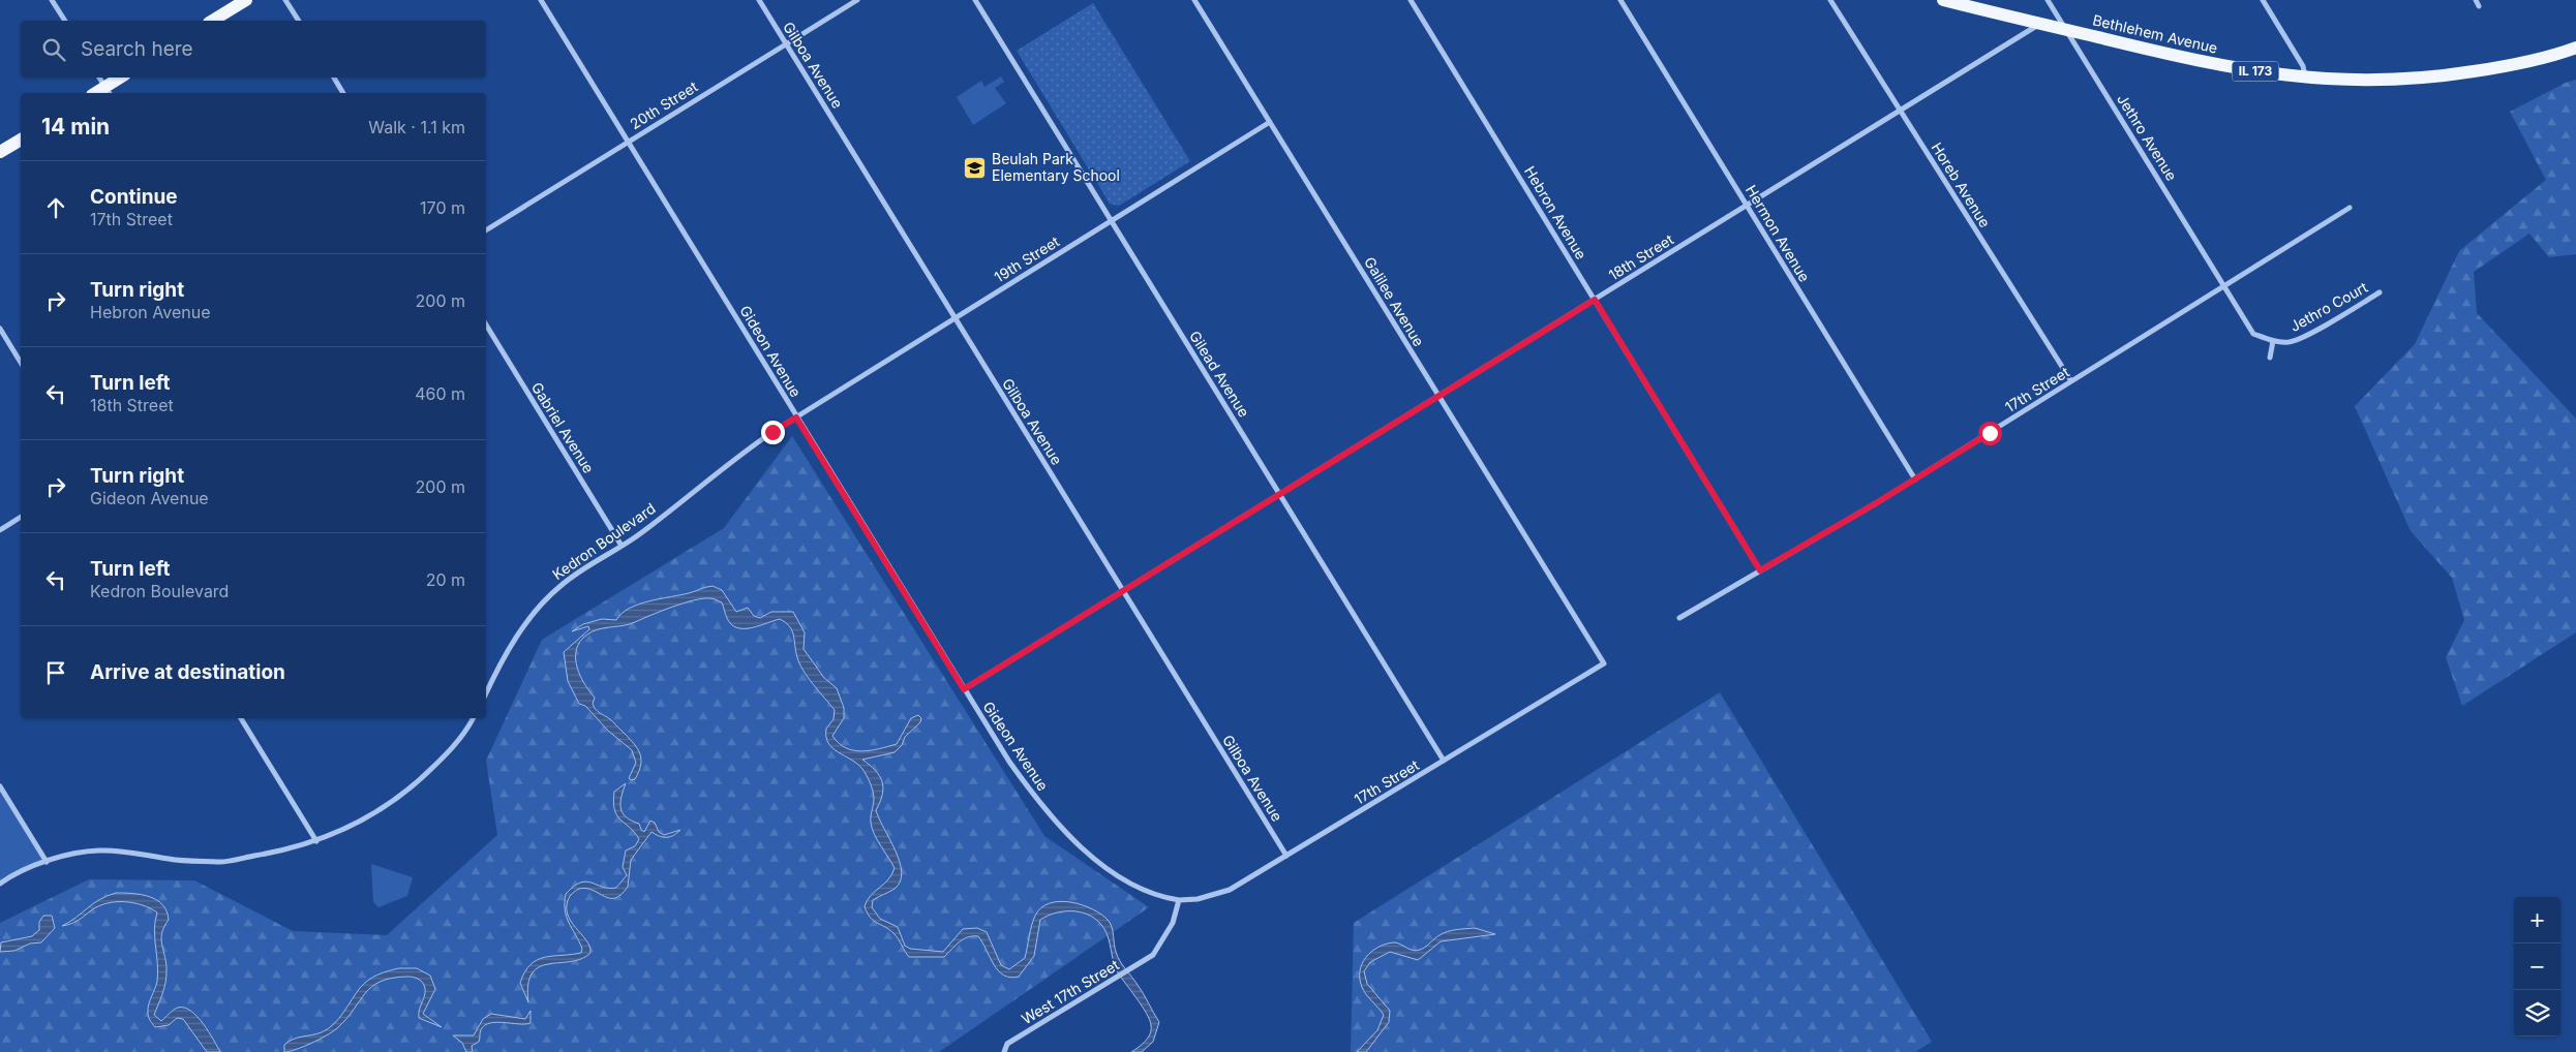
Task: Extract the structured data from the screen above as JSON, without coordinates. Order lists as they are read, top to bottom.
{
  "streets": {
    "main road": ["Bethlehem Avenue", "IL 173"],
    "street": [
      "Gilboa Avenue",
      "20th Street",
      "Jethro Avenue",
      "Horeb Avenue",
      "Hebron Avenue",
      "Hermon Avenue",
      "18th Street",
      "19th Street",
      "Galilee Avenue",
      "Jethro Court",
      "Gideon Avenue",
      "Gilead Avenue",
      "17th Street",
      "Gabriel Avenue",
      "Kedron Boulevard",
      "West 17th Street"
    ]
  },
  "crossings": [
    ["Bethlehem Avenue", "Jethro Avenue"],
    ["Bethlehem Avenue", "18th Street"],
    ["Gilboa Avenue", "20th Street"],
    ["Gilboa Avenue", "18th Street"],
    ["Gilboa Avenue", "19th Street"],
    ["Gilboa Avenue", "17th Street"],
    ["20th Street", "Gideon Avenue"],
    ["Jethro Avenue", "17th Street"],
    ["Horeb Avenue", "18th Street"],
    ["Horeb Avenue", "17th Street"],
    ["Hebron Avenue", "18th Street"],
    ["Hebron Avenue", "17th Street"],
    ["Hermon Avenue", "18th Street"],
    ["Hermon Avenue", "17th Street"],
    ["18th Street", "Galilee Avenue"],
    ["18th Street", "Gideon Avenue"],
    ["18th Street", "Gilead Avenue"],
    ["19th Street", "Galilee Avenue"],
    ["19th Street", "Gideon Avenue"],
    ["19th Street", "Gilead Avenue"],
    ["19th Street", "Kedron Boulevard"],
    ["Galilee Avenue", "17th Street"],
    ["Gideon Avenue", "17th Street"],
    ["Gideon Avenue", "Kedron Boulevard"],
    ["Gideon Avenue", "West 17th Street"],
    ["Gilead Avenue", "17th Street"],
    ["17th Street", "West 17th Street"],
    ["Gabriel Avenue", "Kedron Boulevard"]
  ],
  "places": {
    "school or university": ["Beulah Park Elementary School"]
  },
  "page": {
    "search": "Search here",
    "heading": ["14 min", "Walk · 1.1 km"],
    "list": [
      ["Continue", "17th Street", "170 m"],
      ["Turn right", "Hebron Avenue", "200 m"],
      ["Turn left", "18th Street", "460 m"],
      ["Turn right", "Gideon Avenue", "200 m"],
      ["Turn left", "Kedron Boulevard", "20 m"],
      "Arrive at destination"
    ],
    "map_buttons": ["+", "−"]
  }
}
